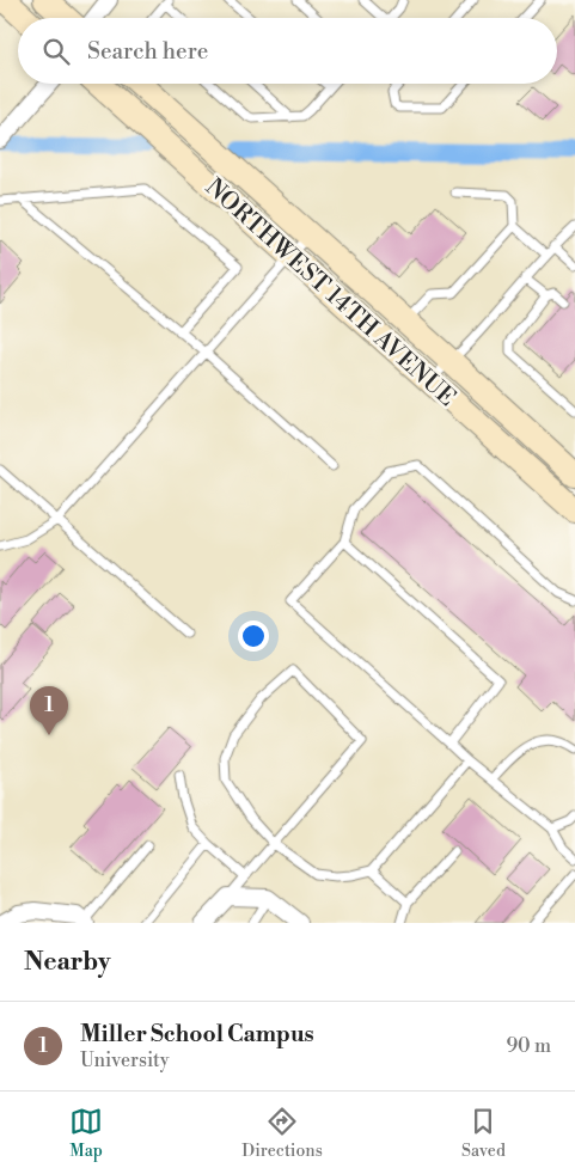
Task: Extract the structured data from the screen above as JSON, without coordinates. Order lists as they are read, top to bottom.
{
  "streets": {
    "street": ["NORTHWEST 14TH AVENUE"]
  },
  "page": {
    "search": "Search here",
    "pins": "1",
    "heading": "Nearby",
    "list": [
      {
        "mark": "1",
        "name": "Miller School Campus",
        "note": "University",
        "value": "90 m"
      }
    ],
    "nav": ["Map", "Directions", "Saved"]
  }
}
